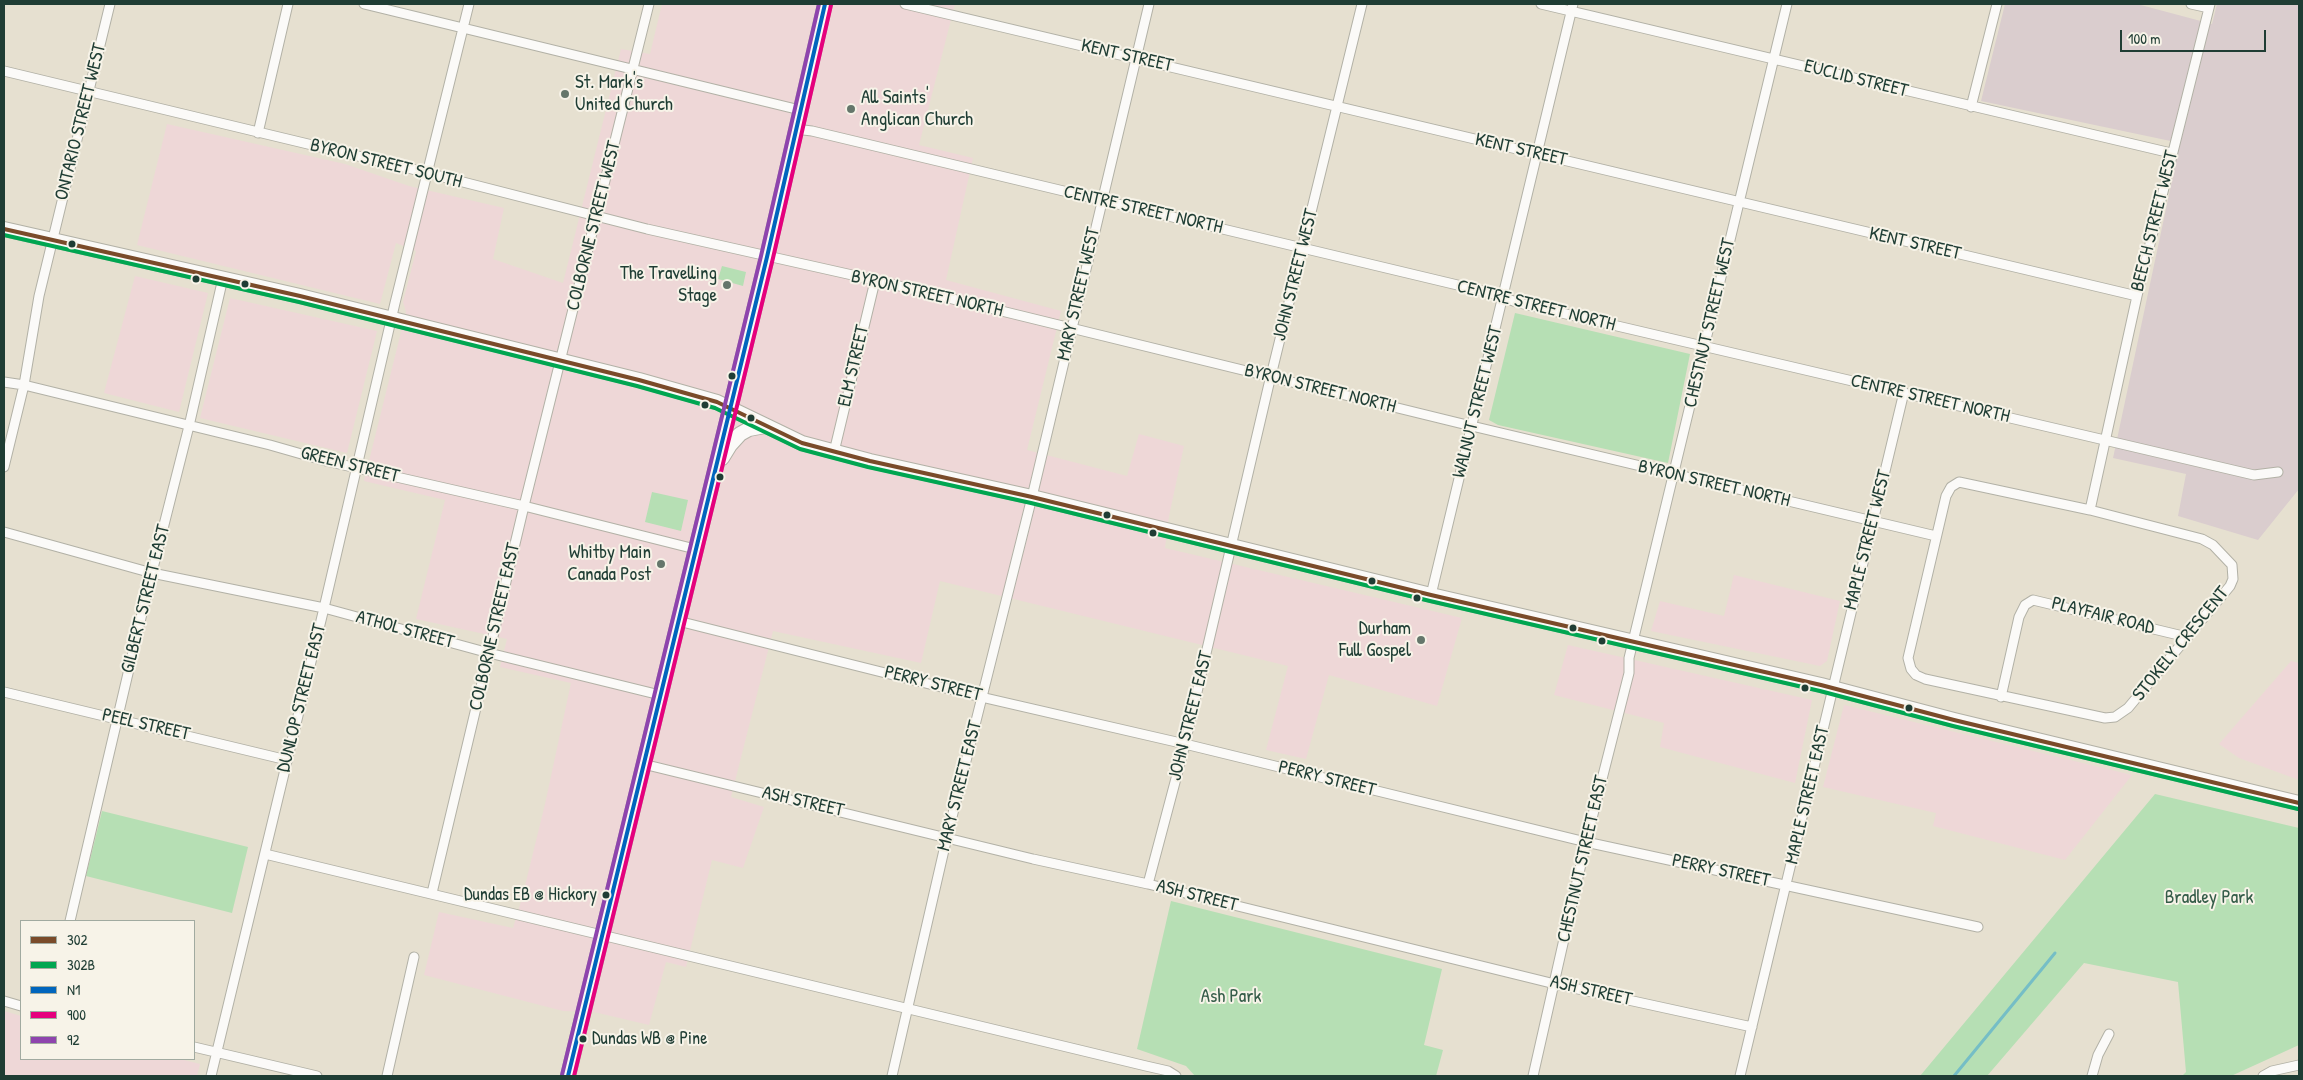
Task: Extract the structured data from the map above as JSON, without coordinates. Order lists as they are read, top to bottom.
{
  "streets": {
    "street": [
      "KENT STREET",
      "EUCLID STREET",
      "ONTARIO STREET WEST",
      "BYRON STREET SOUTH",
      "CENTRE STREET NORTH",
      "BEECH STREET WEST",
      "COLBORNE STREET WEST",
      "JOHN STREET WEST",
      "BYRON STREET NORTH",
      "MARY STREET WEST",
      "CHESTNUT STREET WEST",
      "ELM STREET",
      "WALNUT STREET WEST",
      "GREEN STREET",
      "MAPLE STREET WEST",
      "GILBERT STREET EAST",
      "PLAYFAIR ROAD",
      "COLBORNE STREET EAST",
      "ATHOL STREET",
      "STOKELY CRESCENT",
      "PERRY STREET",
      "DUNLOP STREET EAST",
      "JOHN STREET EAST",
      "PEEL STREET",
      "MARY STREET EAST",
      "MAPLE STREET EAST",
      "ASH STREET",
      "CHESTNUT STREET EAST"
    ]
  },
  "crossings": [
    ["KENT STREET", "BEECH STREET WEST"],
    ["KENT STREET", "JOHN STREET WEST"],
    ["KENT STREET", "MARY STREET WEST"],
    ["KENT STREET", "CHESTNUT STREET WEST"],
    ["KENT STREET", "WALNUT STREET WEST"],
    ["EUCLID STREET", "BEECH STREET WEST"],
    ["EUCLID STREET", "CHESTNUT STREET WEST"],
    ["EUCLID STREET", "WALNUT STREET WEST"],
    ["ONTARIO STREET WEST", "BYRON STREET SOUTH"],
    ["ONTARIO STREET WEST", "GREEN STREET"],
    ["BYRON STREET SOUTH", "COLBORNE STREET WEST"],
    ["BYRON STREET SOUTH", "BYRON STREET NORTH"],
    ["BYRON STREET SOUTH", "DUNLOP STREET EAST"],
    ["CENTRE STREET NORTH", "BEECH STREET WEST"],
    ["CENTRE STREET NORTH", "JOHN STREET WEST"],
    ["CENTRE STREET NORTH", "MARY STREET WEST"],
    ["CENTRE STREET NORTH", "CHESTNUT STREET WEST"],
    ["CENTRE STREET NORTH", "WALNUT STREET WEST"],
    ["CENTRE STREET NORTH", "MAPLE STREET WEST"],
    ["BEECH STREET WEST", "STOKELY CRESCENT"],
    ["COLBORNE STREET WEST", "COLBORNE STREET EAST"],
    ["JOHN STREET WEST", "BYRON STREET NORTH"],
    ["JOHN STREET WEST", "JOHN STREET EAST"],
    ["BYRON STREET NORTH", "MARY STREET WEST"],
    ["BYRON STREET NORTH", "CHESTNUT STREET WEST"],
    ["BYRON STREET NORTH", "ELM STREET"],
    ["BYRON STREET NORTH", "WALNUT STREET WEST"],
    ["BYRON STREET NORTH", "MAPLE STREET WEST"],
    ["BYRON STREET NORTH", "STOKELY CRESCENT"],
    ["MARY STREET WEST", "MARY STREET EAST"],
    ["CHESTNUT STREET WEST", "CHESTNUT STREET EAST"],
    ["GREEN STREET", "GILBERT STREET EAST"],
    ["GREEN STREET", "COLBORNE STREET EAST"],
    ["GREEN STREET", "DUNLOP STREET EAST"],
    ["MAPLE STREET WEST", "MAPLE STREET EAST"],
    ["GILBERT STREET EAST", "ATHOL STREET"],
    ["GILBERT STREET EAST", "PEEL STREET"],
    ["PLAYFAIR ROAD", "STOKELY CRESCENT"],
    ["COLBORNE STREET EAST", "ATHOL STREET"],
    ["ATHOL STREET", "DUNLOP STREET EAST"],
    ["PERRY STREET", "JOHN STREET EAST"],
    ["PERRY STREET", "MARY STREET EAST"],
    ["PERRY STREET", "MAPLE STREET EAST"],
    ["PERRY STREET", "CHESTNUT STREET EAST"],
    ["DUNLOP STREET EAST", "PEEL STREET"],
    ["JOHN STREET EAST", "ASH STREET"],
    ["MARY STREET EAST", "ASH STREET"],
    ["MAPLE STREET EAST", "ASH STREET"],
    ["ASH STREET", "CHESTNUT STREET EAST"]
  ],
  "parks": ["Bradley Park", "Ash Park"],
  "places": [
    "St. Mark's United Church",
    "All Saints' Anglican Church",
    "The Travelling Stage",
    "Whitby Main Canada Post",
    "Durham Full Gospel",
    "Dundas EB @ Hickory",
    "Dundas WB @ Pine"
  ],
  "lines": [
    "transit line N1",
    "transit line 92",
    "transit line 900",
    "transit line 302",
    "transit line 302B"
  ],
  "legend": [
    "302",
    "302B",
    "N1",
    "900",
    "92"
  ],
  "scale_bar": "100 m"
}
